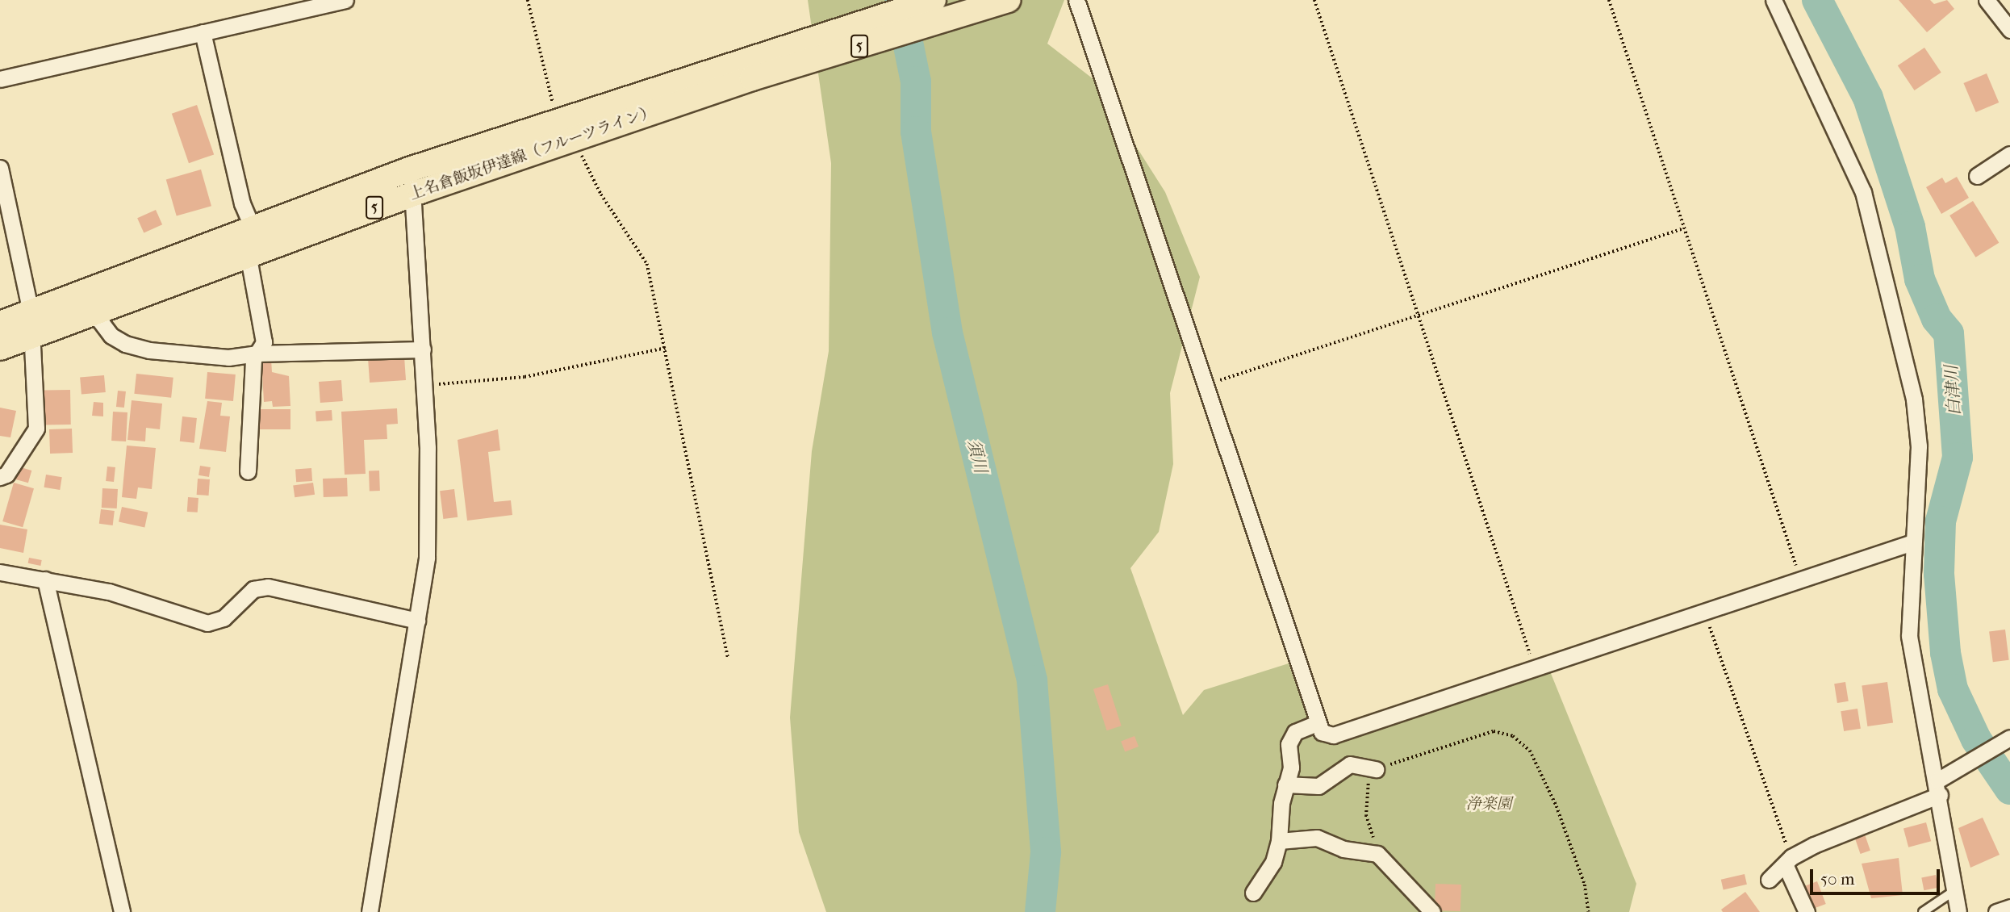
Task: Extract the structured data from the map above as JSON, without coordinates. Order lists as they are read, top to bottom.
{
  "streets": {
    "main road": ["5", "上名倉飯坂伊達線（フルーツライン）"]
  },
  "water": ["白津川", "須川"],
  "parks": ["浄楽園"],
  "scale_bar": "50 m"
}
